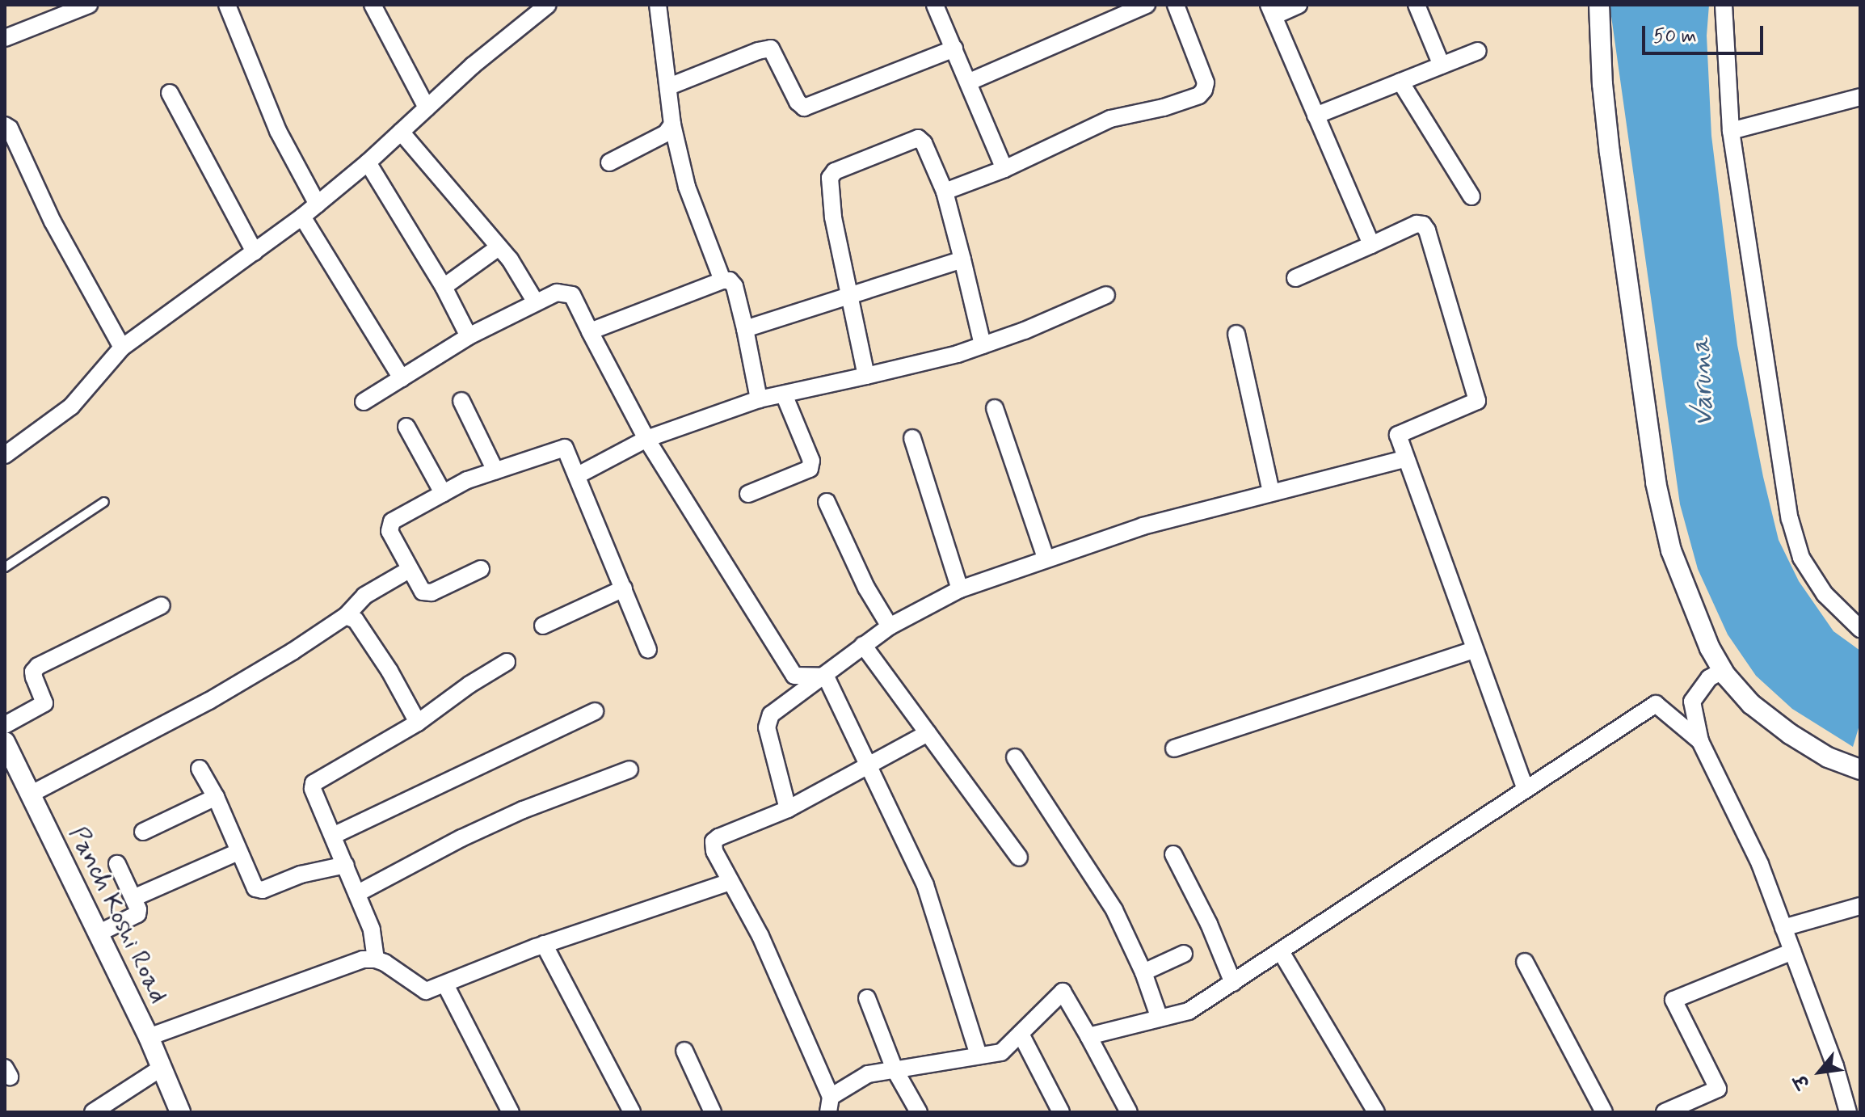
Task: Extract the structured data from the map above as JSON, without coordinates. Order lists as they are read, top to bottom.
{
  "streets": {
    "street": ["Panch Koshi Road"]
  },
  "water": ["Varuna"],
  "scale_bar": "50 m",
  "north": "bottom left"
}
